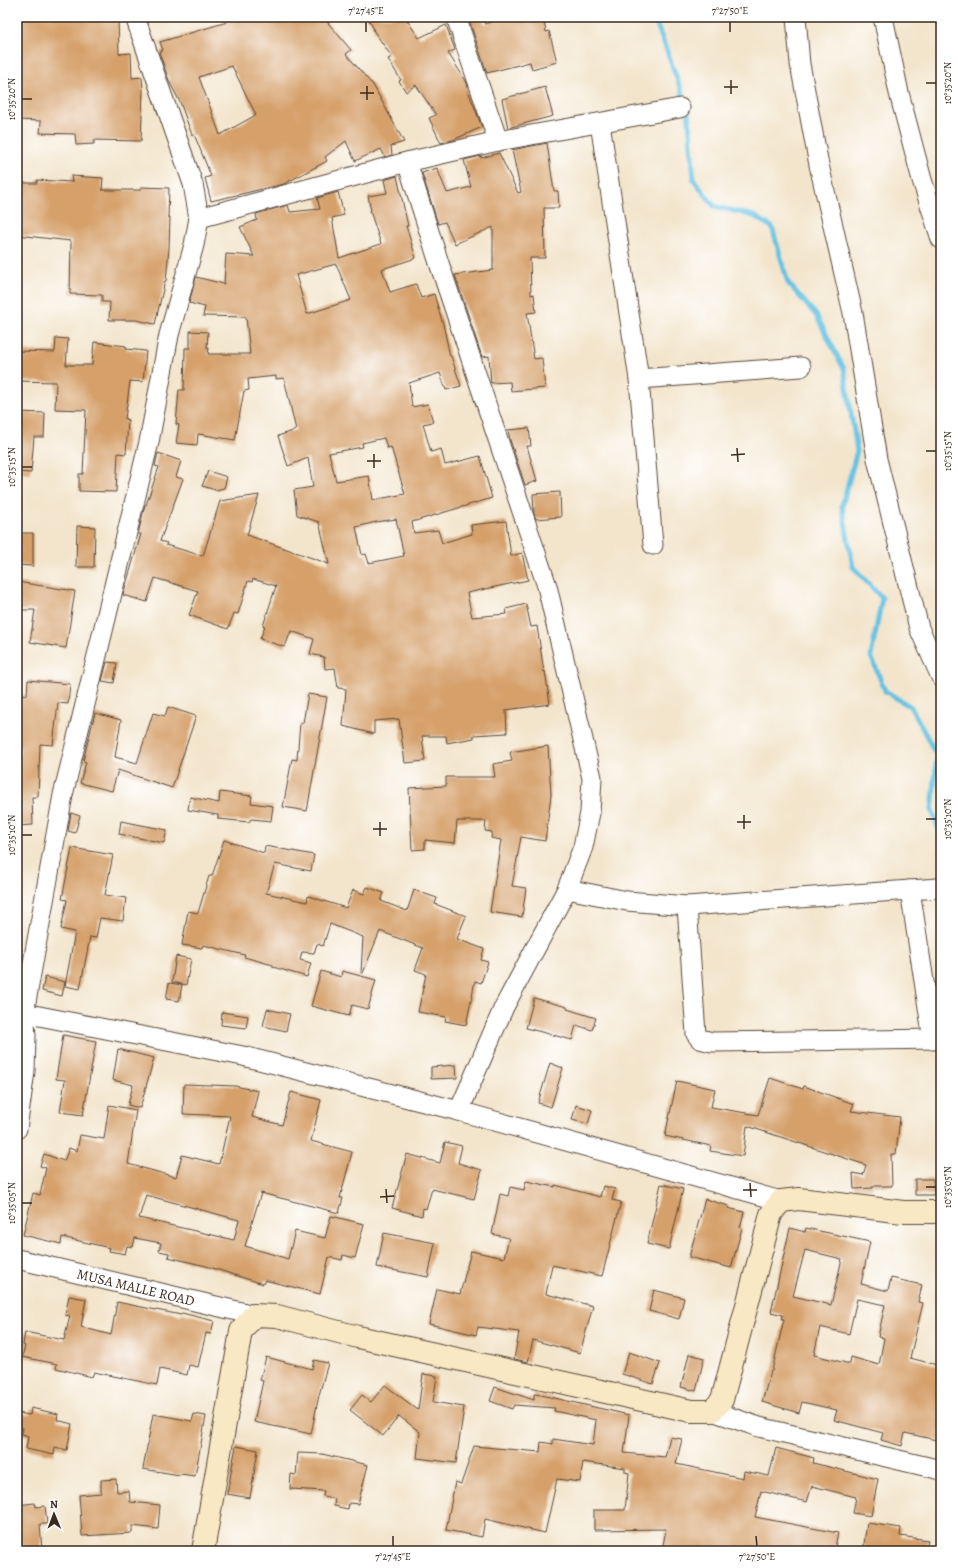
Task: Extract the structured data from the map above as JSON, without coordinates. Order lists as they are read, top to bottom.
{
  "streets": {
    "street": ["MUSA MALLE ROAD"]
  },
  "north": "top",
  "coordinates": [
    "7°27'45\"E",
    "7°27'50\"E",
    "10°35'20\"N",
    "10°35'15\"N",
    "10°35'10\"N",
    "10°35'05\"N"
  ]
}
